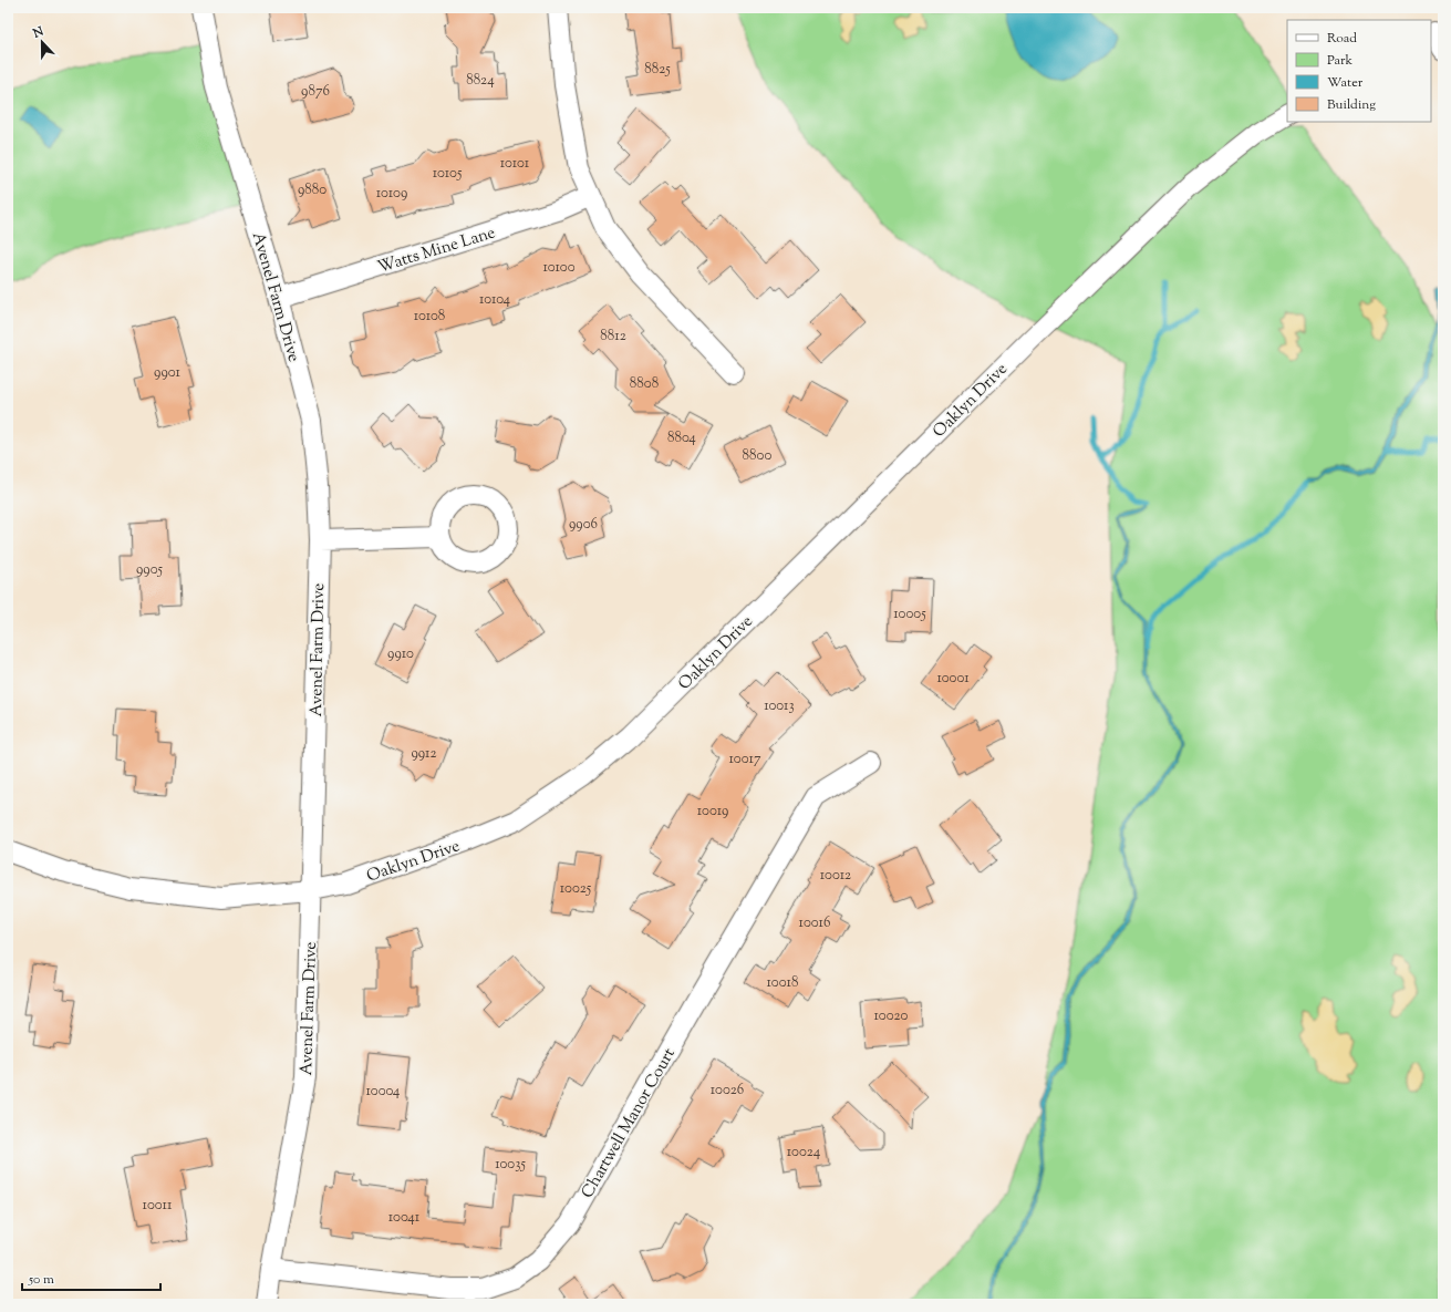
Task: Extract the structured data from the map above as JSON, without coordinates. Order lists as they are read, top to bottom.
{
  "streets": {
    "street": [
      "Watts Mine Lane",
      "Avenel Farm Drive",
      "Oaklyn Drive",
      "Chartwell Manor Court"
    ]
  },
  "crossings": [
    ["Watts Mine Lane", "Avenel Farm Drive"],
    ["Avenel Farm Drive", "Oaklyn Drive"],
    ["Avenel Farm Drive", "Chartwell Manor Court"]
  ],
  "house_numbers": [
    "8825",
    "8824",
    "9876",
    "10101",
    "10105",
    "9880",
    "10109",
    "10100",
    "10104",
    "10108",
    "8812",
    "9901",
    "8808",
    "8804",
    "8800",
    "9906",
    "9905",
    "10005",
    "9910",
    "10001",
    "10013",
    "9912",
    "10017",
    "10019",
    "10012",
    "10025",
    "10016",
    "10018",
    "10020",
    "10026",
    "10004",
    "10024",
    "10035",
    "10011",
    "10041"
  ],
  "legend": [
    "Road",
    "Park",
    "Water",
    "Building"
  ],
  "scale_bar": "50 m",
  "north": "top"
}
